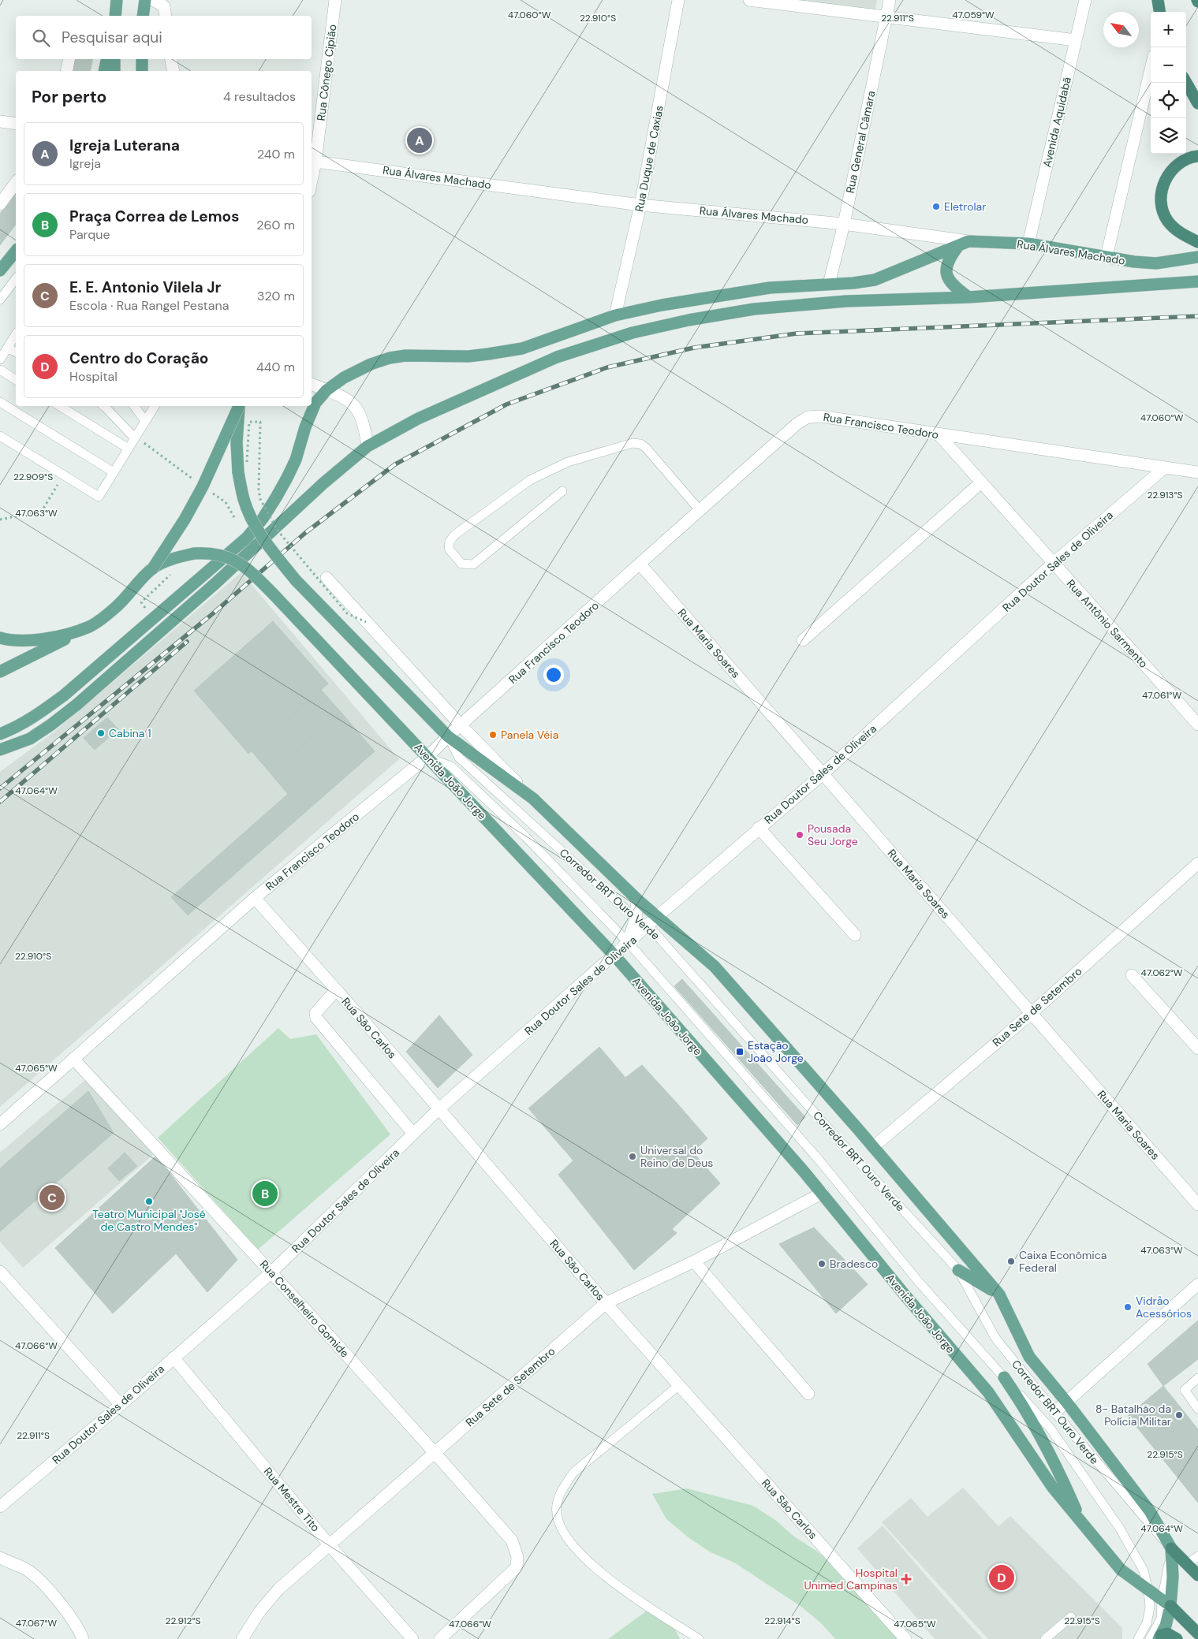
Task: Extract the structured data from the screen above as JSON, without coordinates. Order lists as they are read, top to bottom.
{
  "streets": {
    "main road": ["Rua Álvares Machado", "Avenida João Jorge"],
    "street": [
      "Rua Cônego Cipião",
      "Avenida Aquidabã",
      "Rua General Câmara",
      "Rua Duque de Caxias",
      "Rua Francisco Teodoro",
      "Rua Doutor Sales de Oliveira",
      "Rua Antônio Sarmento",
      "Rua Maria Soares",
      "Rua Sete de Setembro",
      "Rua São Carlos",
      "Rua Conselheiro Gomide",
      "Rua Mestre Tito"
    ],
    "lane": ["Corredor BRT Ouro Verde"]
  },
  "crossings": [
    ["Rua Cônego Cipião", "Rua Álvares Machado"],
    ["Avenida Aquidabã", "Rua Álvares Machado"],
    ["Rua General Câmara", "Rua Álvares Machado"],
    ["Rua Duque de Caxias", "Rua Álvares Machado"],
    ["Rua Francisco Teodoro", "Rua Doutor Sales de Oliveira"],
    ["Rua Francisco Teodoro", "Rua Antônio Sarmento"],
    ["Rua Francisco Teodoro", "Rua Maria Soares"],
    ["Rua Francisco Teodoro", "Avenida João Jorge"],
    ["Rua Francisco Teodoro", "Corredor BRT Ouro Verde"],
    ["Rua Francisco Teodoro", "Rua São Carlos"],
    ["Rua Francisco Teodoro", "Rua Conselheiro Gomide"],
    ["Rua Doutor Sales de Oliveira", "Rua Antônio Sarmento"],
    ["Rua Doutor Sales de Oliveira", "Rua Maria Soares"],
    ["Rua Doutor Sales de Oliveira", "Avenida João Jorge"],
    ["Rua Doutor Sales de Oliveira", "Corredor BRT Ouro Verde"],
    ["Rua Doutor Sales de Oliveira", "Rua São Carlos"],
    ["Rua Doutor Sales de Oliveira", "Rua Conselheiro Gomide"],
    ["Rua Doutor Sales de Oliveira", "Rua Mestre Tito"],
    ["Rua Maria Soares", "Rua Sete de Setembro"],
    ["Avenida João Jorge", "Corredor BRT Ouro Verde"],
    ["Avenida João Jorge", "Rua Sete de Setembro"],
    ["Rua Sete de Setembro", "Rua São Carlos"],
    ["Rua Sete de Setembro", "Rua Conselheiro Gomide"],
    ["Rua Sete de Setembro", "Rua Mestre Tito"]
  ],
  "places": {
    "other": [
      "Eletrolar",
      "Cabina 1",
      "Panela Véia",
      "Pousada Seu Jorge",
      "Universal do Reino de Deus",
      "Teatro Municipal \"José de Castro Mendes\"",
      "Caixa Econômica Federal",
      "Bradesco",
      "Vidråo Acessórios",
      "8- Batalhão da Polícia Militar"
    ],
    "transit": ["Estação João Jorge"],
    "health": ["Hospital Unimed Campinas"]
  },
  "north": "top left",
  "page": {
    "map_buttons": ["+", "−"],
    "search": "Pesquisar aqui",
    "heading": ["Por perto", "4 resultados"],
    "list": [
      {
        "mark": "A",
        "name": "Igreja Luterana",
        "note": "Igreja",
        "value": "240 m"
      },
      {
        "mark": "B",
        "name": "Praça Correa de Lemos",
        "note": "Parque",
        "value": "260 m"
      },
      {
        "mark": "C",
        "name": "E. E. Antonio Vilela Jr",
        "note": "Escola · Rua Rangel Pestana",
        "value": "320 m"
      },
      {
        "mark": "D",
        "name": "Centro do Coração",
        "note": "Hospital",
        "value": "440 m"
      }
    ],
    "pins": [
      "A",
      "B",
      "C",
      "D"
    ]
  },
  "coordinates": [
    "47.059°W",
    "47.060°W",
    "22.910°S",
    "22.911°S",
    "22.909°S",
    "22.913°S",
    "47.063°W",
    "47.061°W",
    "47.064°W",
    "47.062°W",
    "47.065°W",
    "47.066°W",
    "22.915°S",
    "22.912°S",
    "22.914°S",
    "47.067°W"
  ]
}
